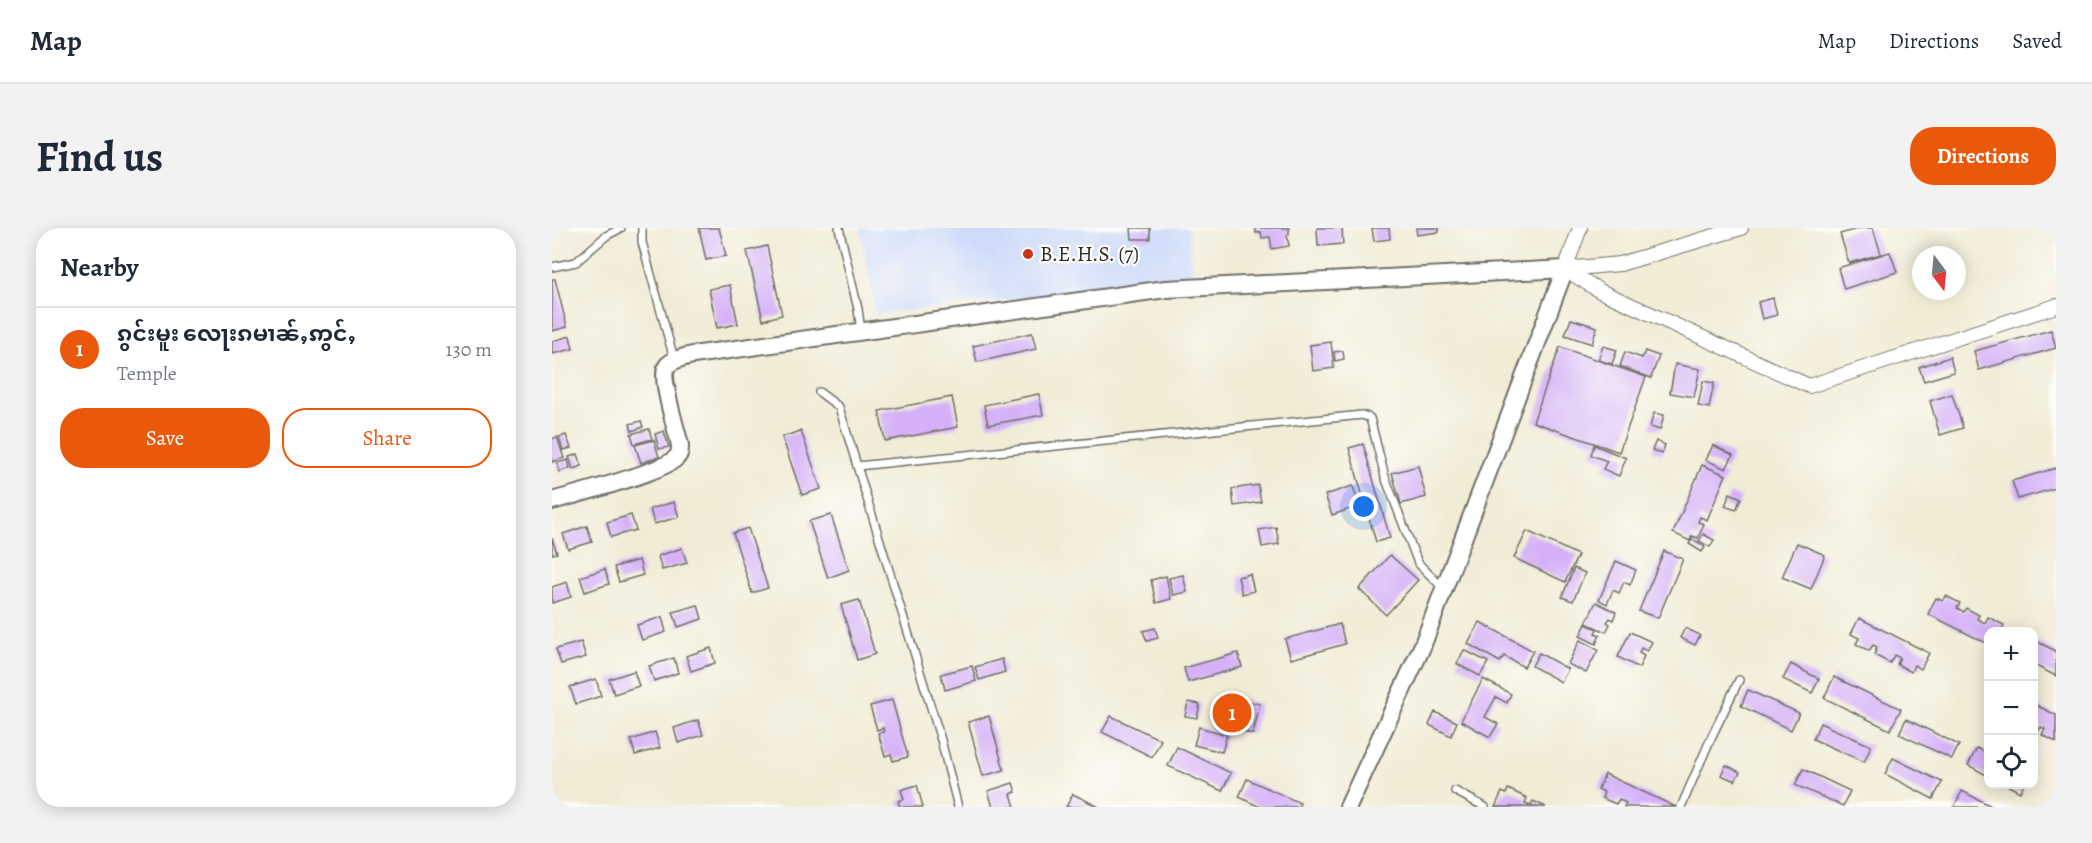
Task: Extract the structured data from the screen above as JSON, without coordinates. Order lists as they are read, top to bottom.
{
  "places": ["B.E.H.S. (7)"],
  "north": "bottom",
  "page": {
    "header": "Map",
    "nav": ["Map", "Directions", "Saved"],
    "buttons": [
      "Directions",
      ["Save", "Share"]
    ],
    "title": "Find us",
    "heading": "Nearby",
    "list": [
      {
        "mark": "1",
        "name": "ၵွင်းမူး လေႃးၵမၢၼ်ႇဢွင်ႇ",
        "note": "Temple",
        "value": "130 m"
      }
    ],
    "map_buttons": ["+", "−"],
    "pins": "1"
  }
}
